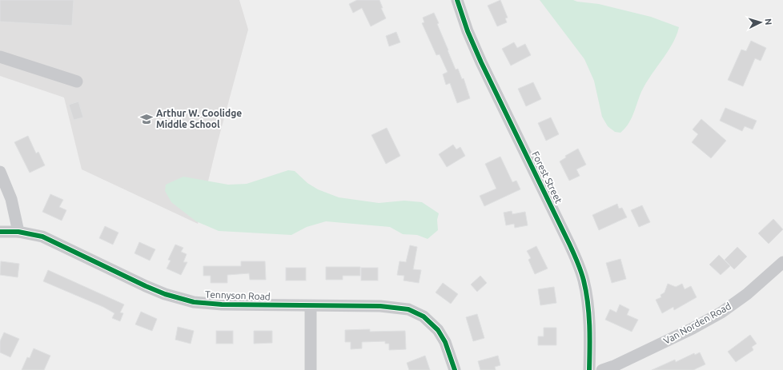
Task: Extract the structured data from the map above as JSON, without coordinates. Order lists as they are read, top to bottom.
{
  "streets": {
    "street": ["Forest Street", "Tennyson Road", "Van Norden Road"]
  },
  "places": {
    "school or university": ["Arthur W. Coolidge Middle School"]
  },
  "north": "right"
}
